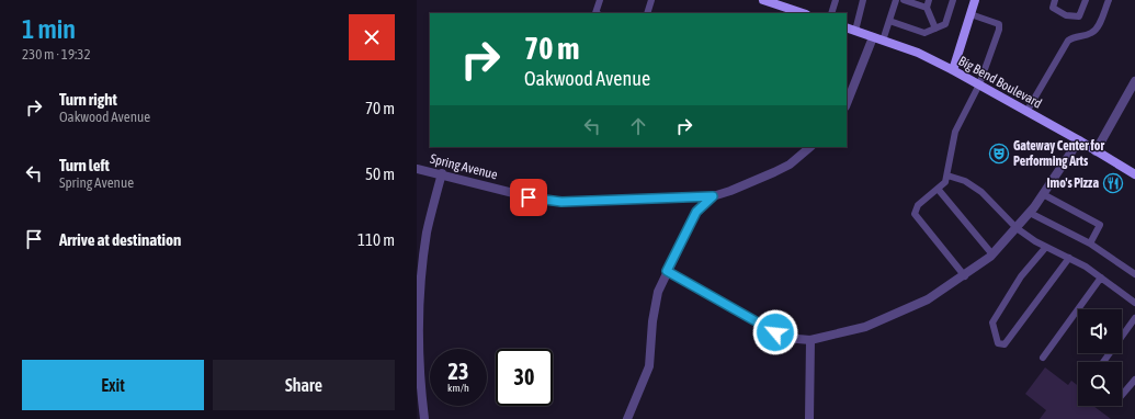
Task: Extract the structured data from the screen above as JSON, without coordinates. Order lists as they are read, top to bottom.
{
  "streets": {
    "main road": ["Big Bend Boulevard"],
    "street": ["Spring Avenue"]
  },
  "places": {
    "theatre": ["Gateway Center for Performing Arts"],
    "restaurant": ["Imo's Pizza"]
  },
  "page": {
    "heading": ["1 min", "230 m · 19:32"],
    "turn": ["70 m", "Oakwood Avenue"],
    "list": [
      {
        "name": "Turn right",
        "note": "Oakwood Avenue",
        "value": "70 m"
      },
      {
        "name": "Turn left",
        "note": "Spring Avenue",
        "value": "50 m"
      },
      {
        "name": "Arrive at destination",
        "value": "110 m"
      }
    ],
    "speed": "23 km/h",
    "limit": "30",
    "buttons": ["Exit", "Share"]
  }
}
